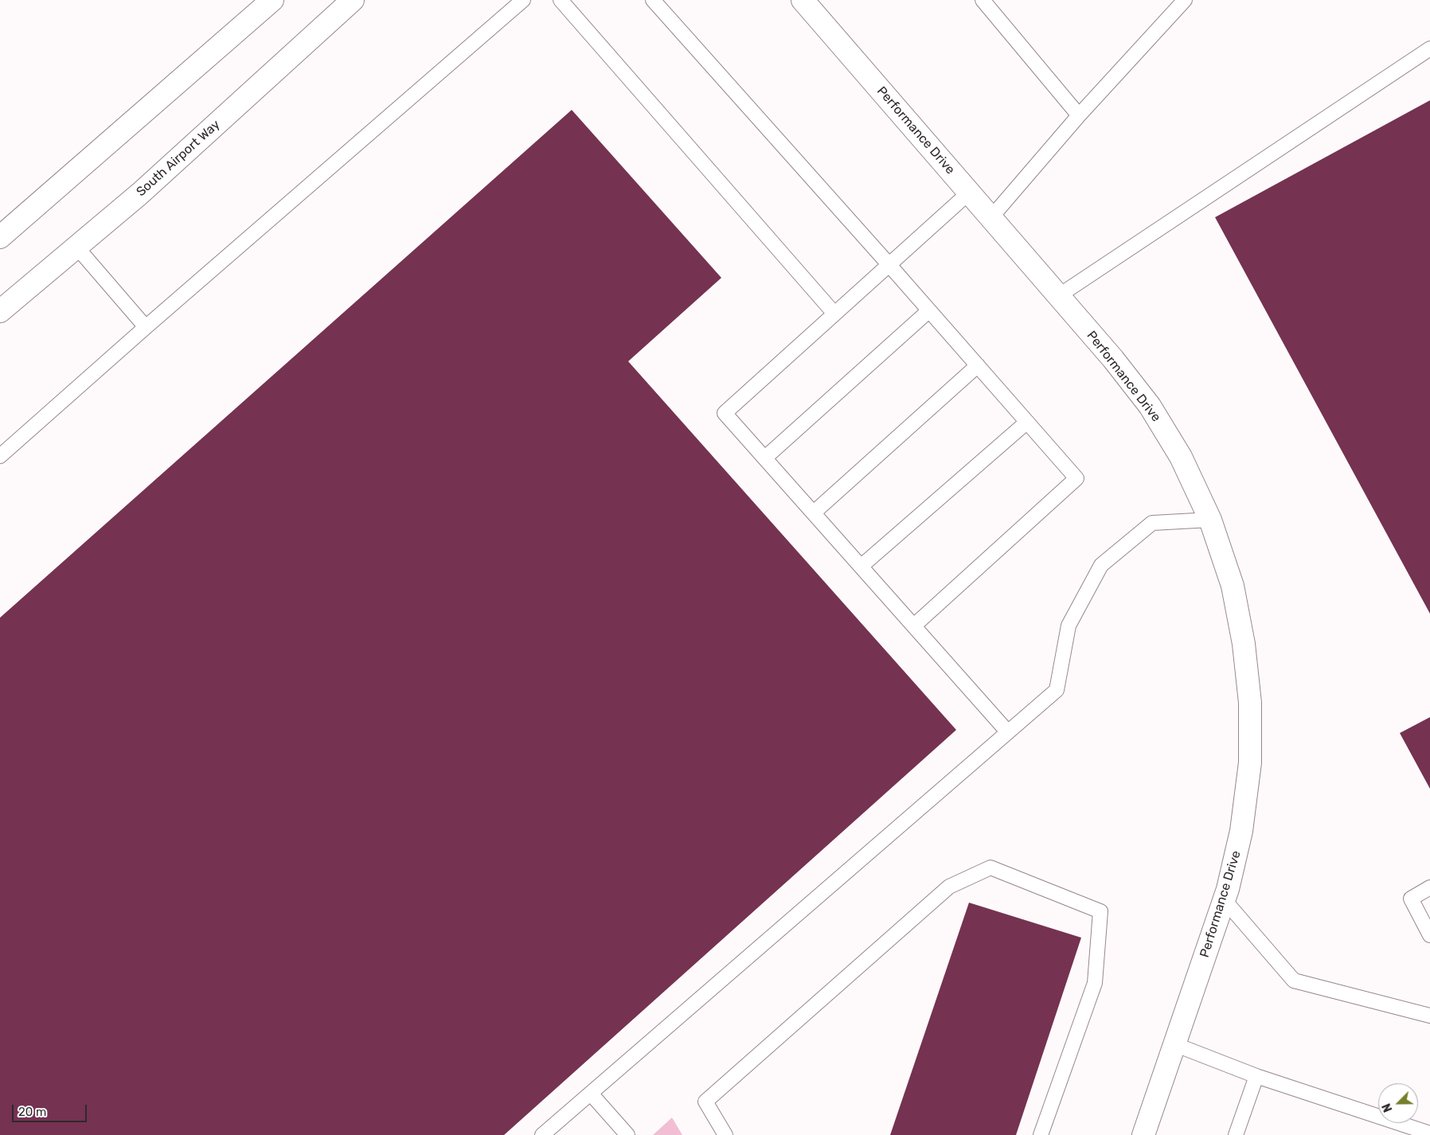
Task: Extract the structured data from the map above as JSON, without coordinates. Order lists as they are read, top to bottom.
{
  "streets": {
    "street": ["Performance Drive", "South Airport Way"]
  },
  "scale_bar": "20 m",
  "north": "bottom left"
}
